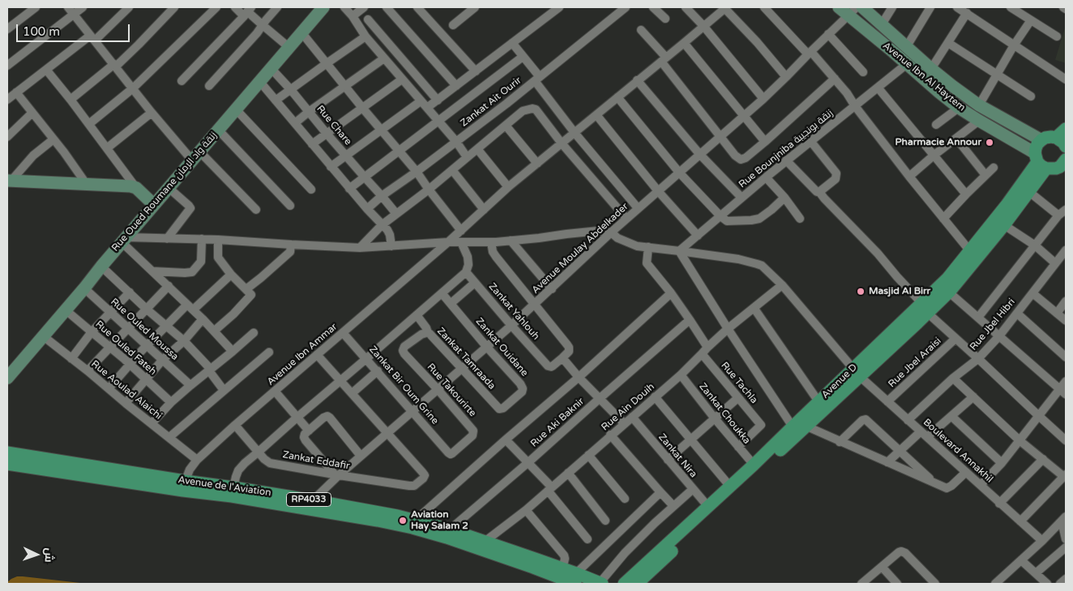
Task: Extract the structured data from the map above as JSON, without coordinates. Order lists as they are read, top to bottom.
{
  "streets": {
    "main road": ["Avenue D", "Avenue de l'Aviation", "RP4033"],
    "street": [
      "Avenue Ibn Al Haytem",
      "Zankat Ait Ourir",
      "Rue Chare",
      "Rue Bounjniba زنقة بونجيبة",
      "Rue Oued Roumane زنقة واد الرمان",
      "Avenue Moulay Abdelkader",
      "Zankat Yahlouh",
      "Rue Jbel Hibri",
      "Rue Ouled Moussa",
      "Zankat Ouidane",
      "Rue Ouled Fateh",
      "Avenue Ibn Ammar",
      "Zankat Tamraada",
      "Rue Jbel Araisi",
      "Rue Tachla",
      "Zankat Bir Oum Grine",
      "Rue Aoulad Alaichi",
      "Rue Takourirte",
      "Rue Ain Douih",
      "Zankat Choukka",
      "Rue Aki Baknir",
      "Boulevard Annakhil",
      "Zankat Nira",
      "Zankat Eddafir"
    ]
  },
  "crossings": [
    ["Avenue Ibn Al Haytem", "Rue Bounjniba زنقة بونجيبة"],
    ["Avenue Ibn Al Haytem", "Avenue Moulay Abdelkader"],
    ["Avenue Ibn Al Haytem", "Avenue D"],
    ["Zankat Ait Ourir", "Rue Chare"],
    ["Rue Chare", "Rue Oued Roumane زنقة واد الرمان"],
    ["Rue Bounjniba زنقة بونجيبة", "Boulevard Annakhil"],
    ["Rue Oued Roumane زنقة واد الرمان", "Rue Ouled Moussa"],
    ["Rue Oued Roumane زنقة واد الرمان", "Rue Ouled Fateh"],
    ["Rue Oued Roumane زنقة واد الرمان", "Rue Aoulad Alaichi"],
    ["Avenue Moulay Abdelkader", "Zankat Yahlouh"],
    ["Avenue Moulay Abdelkader", "Zankat Ouidane"],
    ["Avenue Moulay Abdelkader", "Zankat Tamraada"],
    ["Avenue Moulay Abdelkader", "Zankat Bir Oum Grine"],
    ["Avenue Moulay Abdelkader", "Rue Takourirte"],
    ["Avenue Moulay Abdelkader", "Boulevard Annakhil"],
    ["Avenue Moulay Abdelkader", "Zankat Eddafir"],
    ["Avenue Moulay Abdelkader", "Avenue de l'Aviation"],
    ["Rue Jbel Hibri", "Boulevard Annakhil"],
    ["Zankat Ouidane", "Zankat Tamraada"],
    ["Avenue Ibn Ammar", "Zankat Bir Oum Grine"],
    ["Avenue Ibn Ammar", "Rue Aoulad Alaichi"],
    ["Avenue Ibn Ammar", "Zankat Eddafir"],
    ["Avenue Ibn Ammar", "Avenue de l'Aviation"],
    ["Zankat Tamraada", "Rue Takourirte"],
    ["Rue Jbel Araisi", "Boulevard Annakhil"],
    ["Avenue D", "Zankat Choukka"],
    ["Avenue D", "Boulevard Annakhil"],
    ["Avenue D", "Zankat Nira"],
    ["Rue Tachla", "Rue Ain Douih"],
    ["Rue Tachla", "Zankat Choukka"],
    ["Rue Tachla", "Rue Aki Baknir"],
    ["Rue Tachla", "Boulevard Annakhil"],
    ["Zankat Bir Oum Grine", "Rue Takourirte"],
    ["Rue Ain Douih", "Zankat Choukka"],
    ["Rue Ain Douih", "Boulevard Annakhil"],
    ["Rue Ain Douih", "Zankat Nira"],
    ["Rue Ain Douih", "Avenue de l'Aviation"],
    ["Rue Aki Baknir", "Avenue de l'Aviation"]
  ],
  "places": ["Pharmacie Annour", "Masjid Al Birr", "Aviation Hay Salam 2"],
  "scale_bar": "100 m",
  "north": "right"
}
